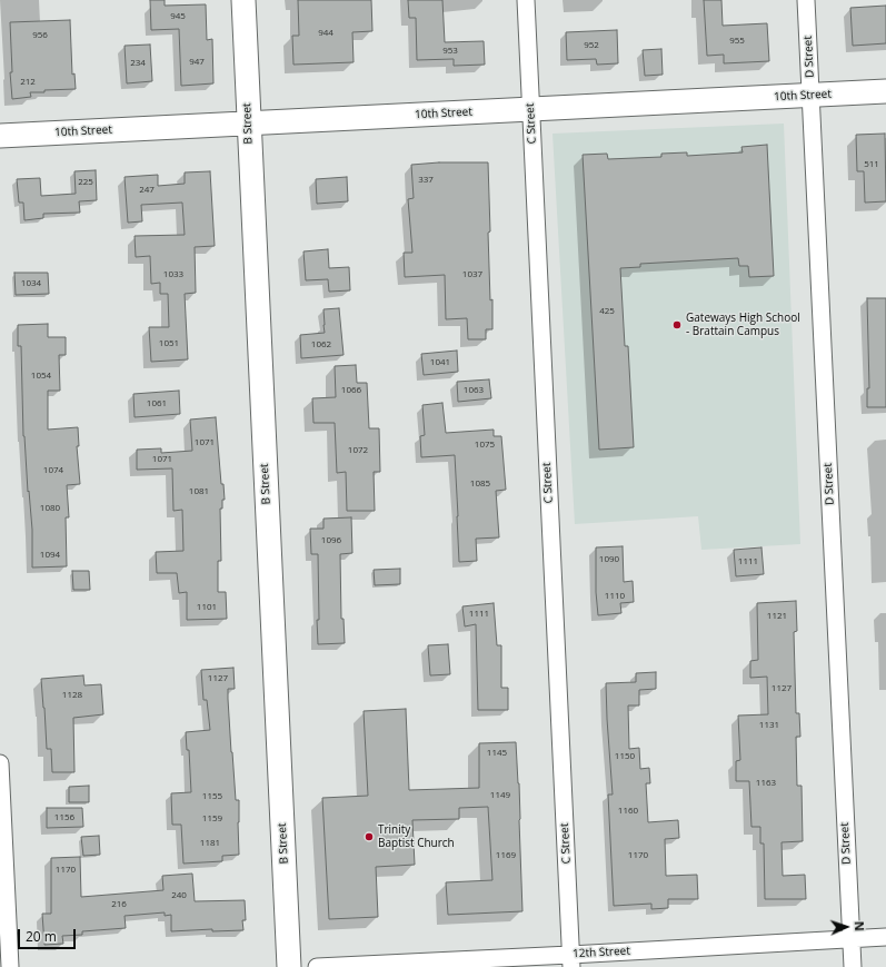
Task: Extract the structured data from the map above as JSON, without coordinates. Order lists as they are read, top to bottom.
{
  "streets": {
    "street": [
      "D Street",
      "10th Street",
      "B Street",
      "C Street",
      "12th Street"
    ]
  },
  "crossings": [
    ["D Street", "10th Street"],
    ["D Street", "12th Street"],
    ["10th Street", "B Street"],
    ["10th Street", "C Street"],
    ["C Street", "12th Street"]
  ],
  "places": ["Gateways High School - Brattain Campus", "Trinity Baptist Church"],
  "house_numbers": [
    "945",
    "944",
    "956",
    "955",
    "952",
    "953",
    "947",
    "234",
    "212",
    "511",
    "337",
    "225",
    "247",
    "1033",
    "1037",
    "1034",
    "425",
    "1051",
    "1062",
    "1041",
    "1054",
    "1066",
    "1063",
    "1061",
    "1071",
    "1075",
    "1072",
    "1071",
    "1074",
    "1085",
    "1081",
    "1080",
    "1096",
    "1094",
    "1090",
    "1111",
    "1110",
    "1101",
    "1111",
    "1121",
    "1127",
    "1127",
    "1128",
    "1131",
    "1145",
    "1150",
    "1163",
    "1149",
    "1155",
    "1160",
    "1156",
    "1159",
    "1181",
    "1169",
    "1170",
    "1170",
    "240",
    "216"
  ],
  "scale_bar": "20 m",
  "north": "right"
}
